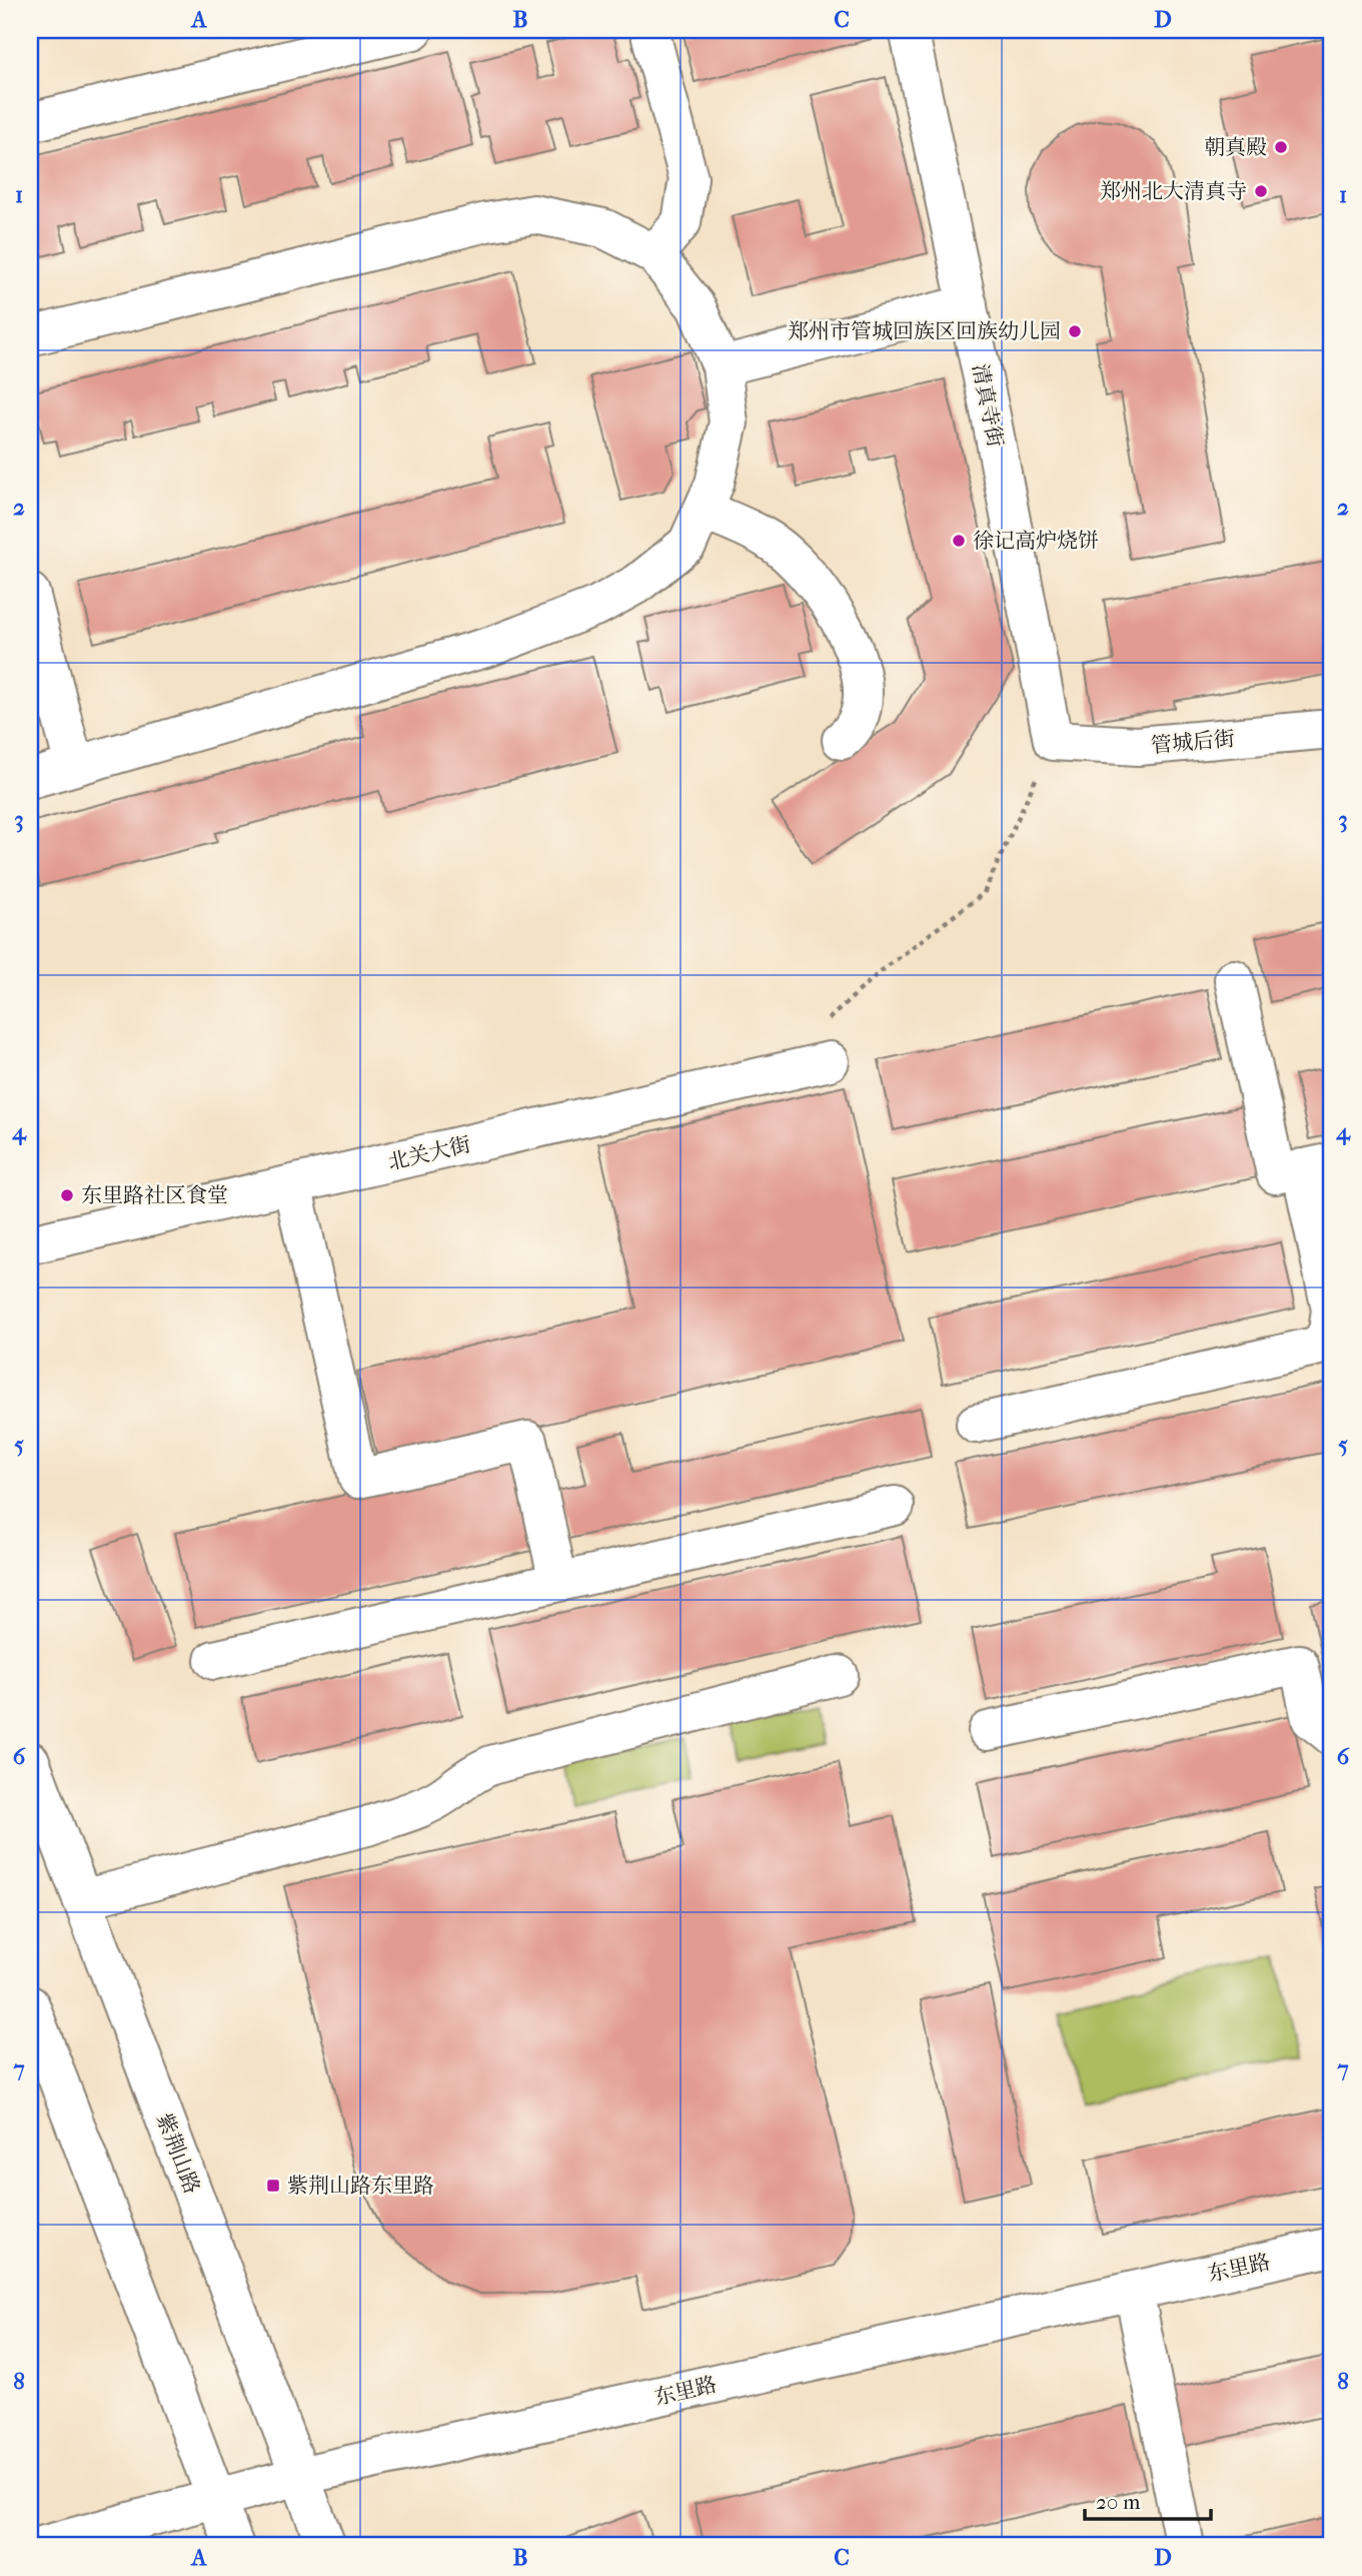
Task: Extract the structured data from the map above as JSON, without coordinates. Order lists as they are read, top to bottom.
{
  "streets": {
    "street": [
      "清真寺街",
      "管城后街",
      "北关大街",
      "紫荆山路",
      "东里路"
    ]
  },
  "crossings": [
    ["清真寺街", "管城后街"],
    ["紫荆山路", "东里路"]
  ],
  "places": {
    "other": [
      "朝真殿",
      "郑州北大清真寺",
      "郑州市管城回族区回族幼儿园",
      "徐记高炉烧饼",
      "东里路社区食堂"
    ],
    "transit": ["紫荆山路东里路"]
  },
  "scale_bar": "20 m",
  "grid": {
    "columns": [
      "A",
      "B",
      "C",
      "D"
    ],
    "rows": [
      "1",
      "2",
      "3",
      "4",
      "5",
      "6",
      "7",
      "8"
    ]
  }
}
